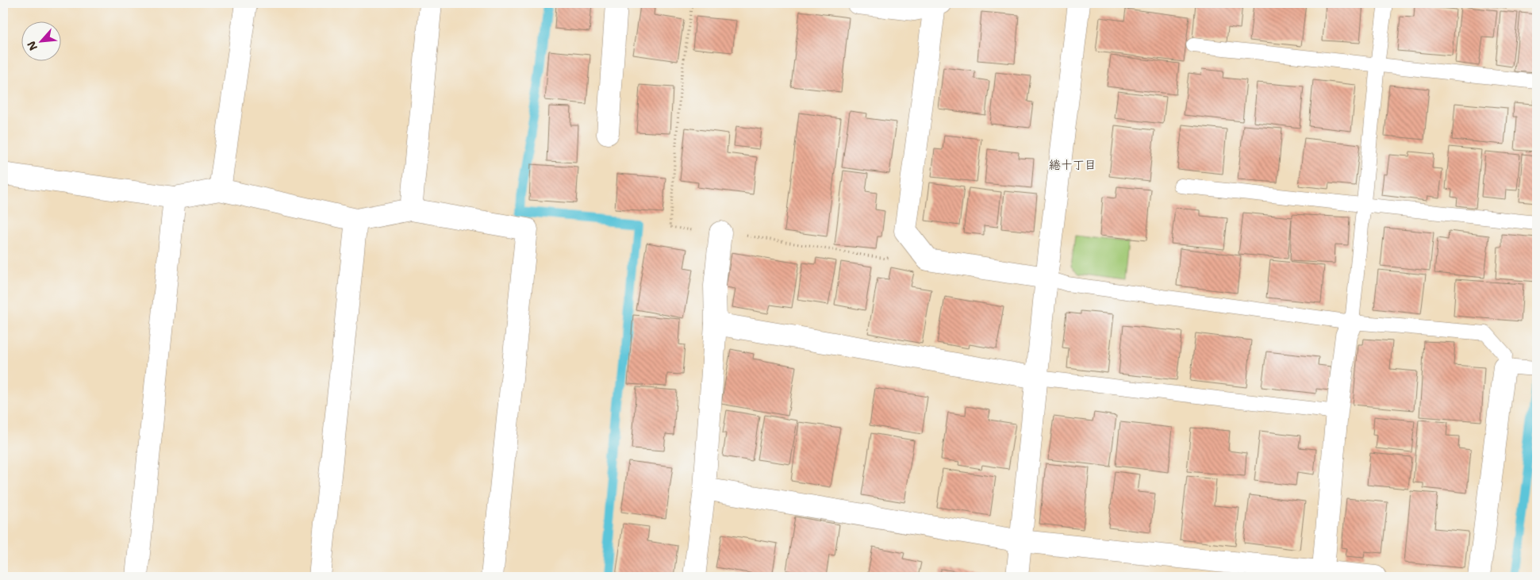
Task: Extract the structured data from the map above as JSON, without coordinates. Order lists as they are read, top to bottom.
{
  "districts": ["綣十丁目"],
  "north": "bottom left"
}
